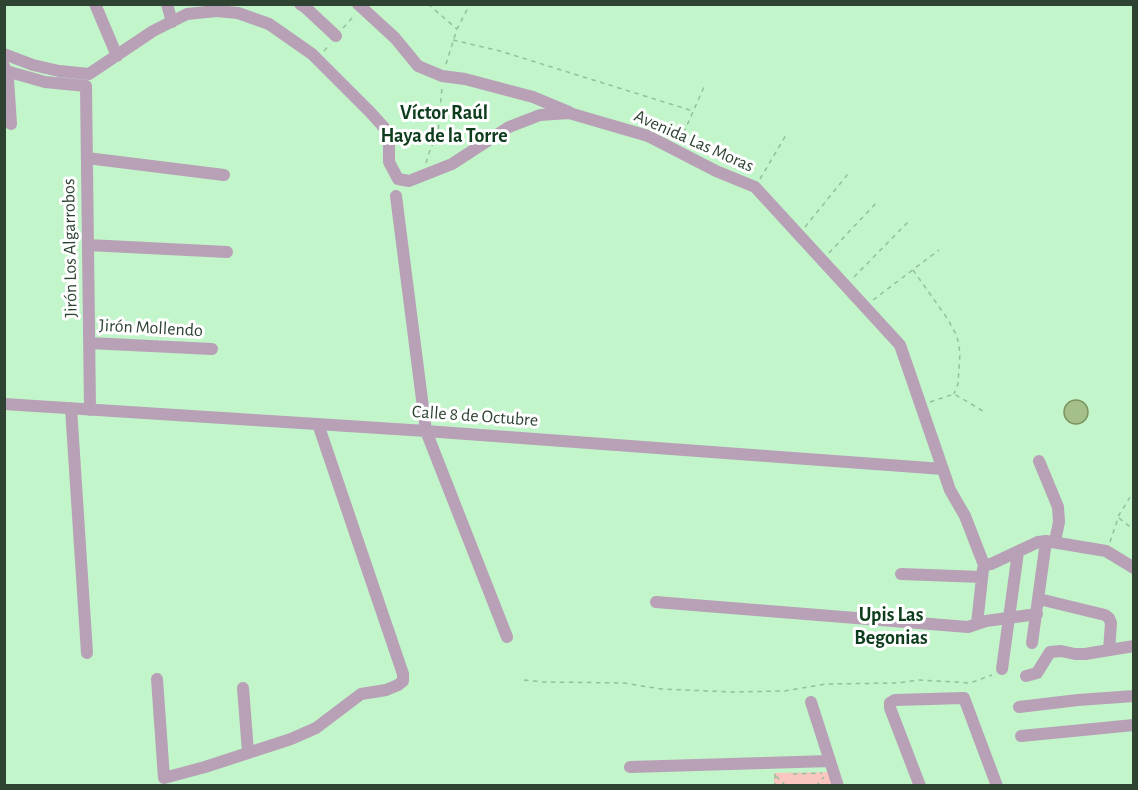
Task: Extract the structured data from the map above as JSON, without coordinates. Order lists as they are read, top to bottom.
{
  "streets": {
    "street": [
      "Avenida Las Moras",
      "Jirón Los Algarrobos",
      "Jirón Mollendo",
      "Calle 8 de Octubre"
    ]
  },
  "crossings": [
    ["Avenida Las Moras", "Calle 8 de Octubre"],
    ["Jirón Los Algarrobos", "Jirón Mollendo"],
    ["Jirón Los Algarrobos", "Calle 8 de Octubre"]
  ],
  "districts": ["Víctor Raúl Haya de la Torre", "Upis Las Begonias"]
}
